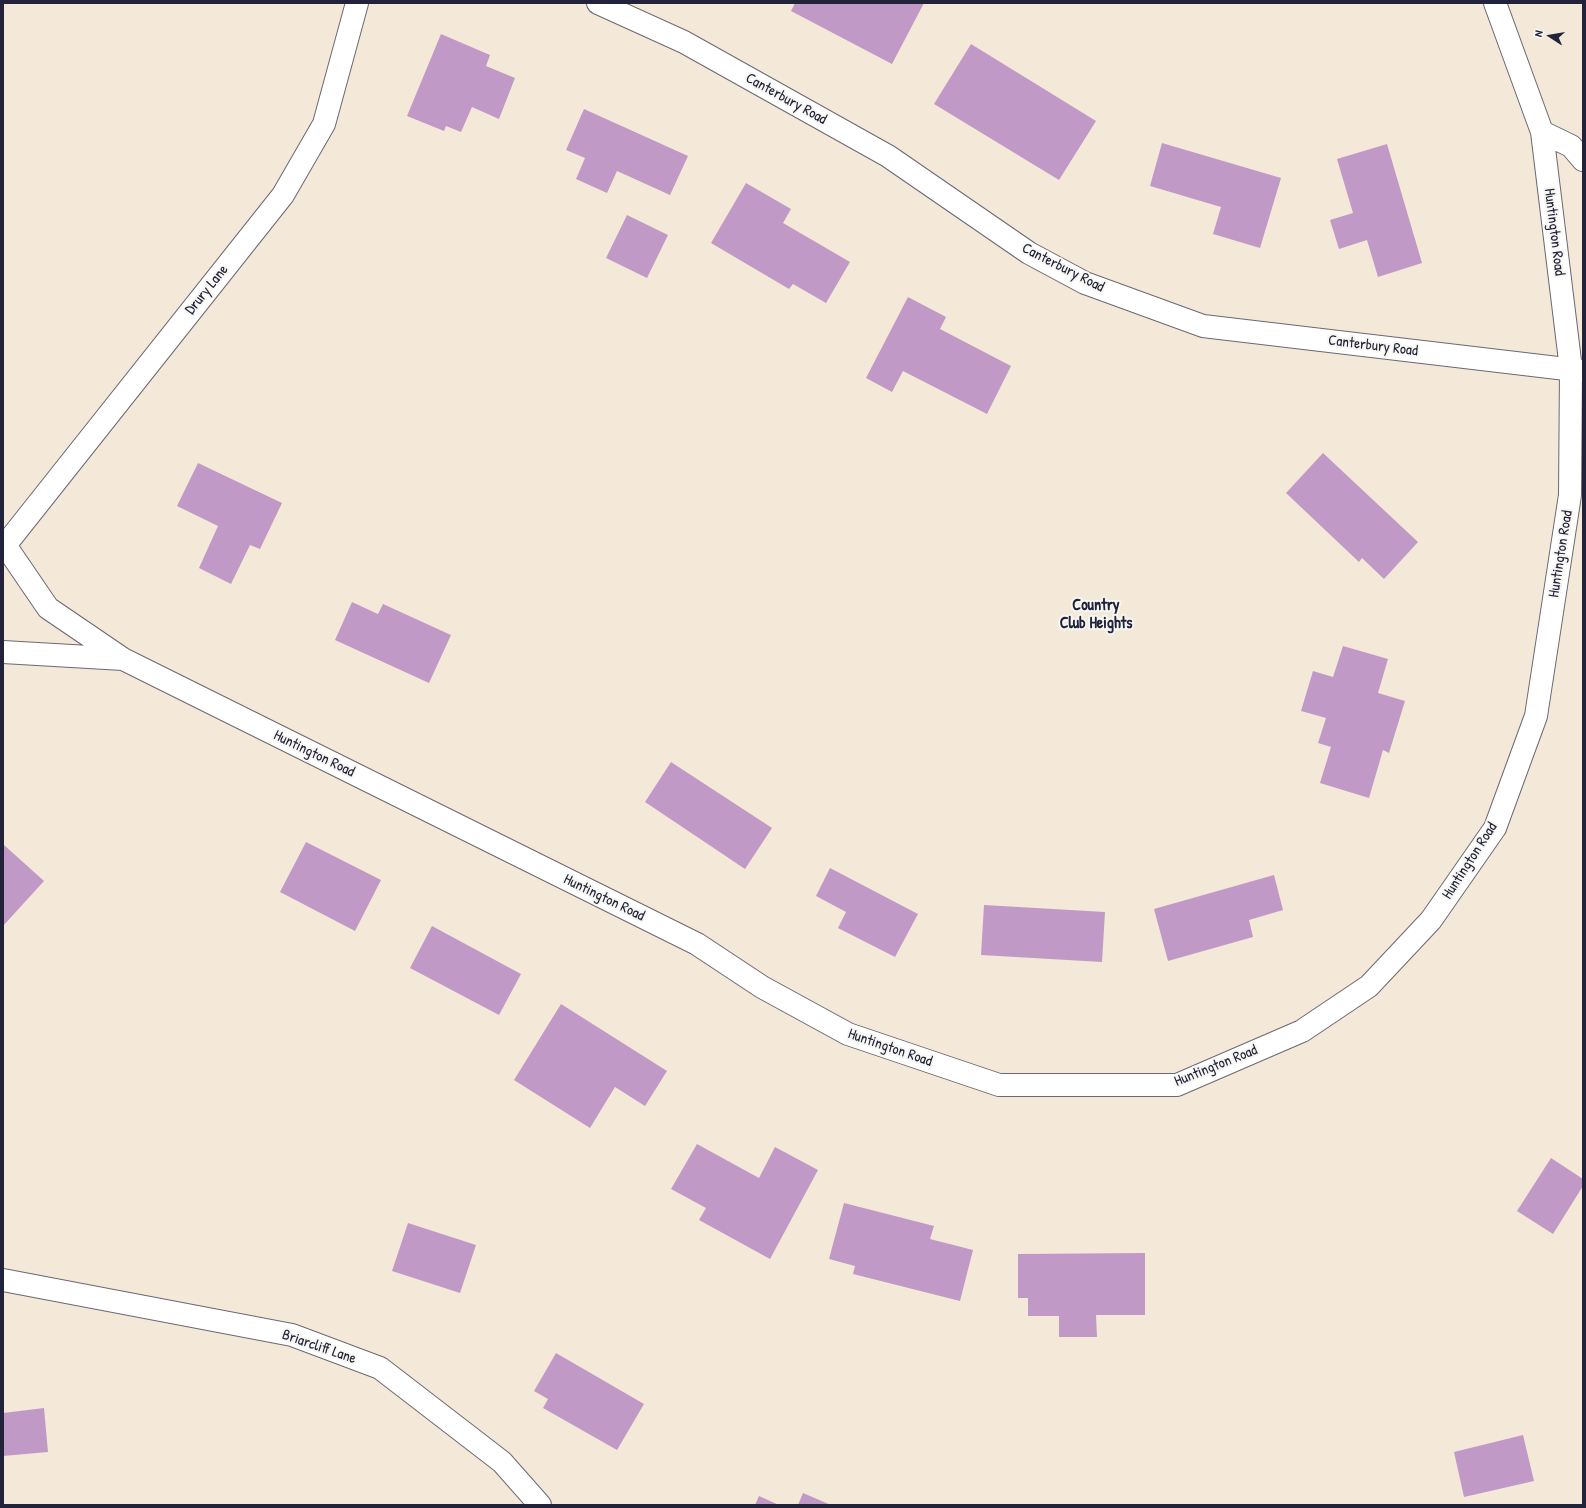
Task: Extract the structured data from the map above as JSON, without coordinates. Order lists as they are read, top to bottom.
{
  "streets": {
    "street": [
      "Canterbury Road",
      "Huntington Road",
      "Drury Lane",
      "Briarcliff Lane"
    ]
  },
  "crossings": [
    ["Canterbury Road", "Huntington Road"]
  ],
  "districts": ["Country Club Heights"],
  "north": "left"
}
